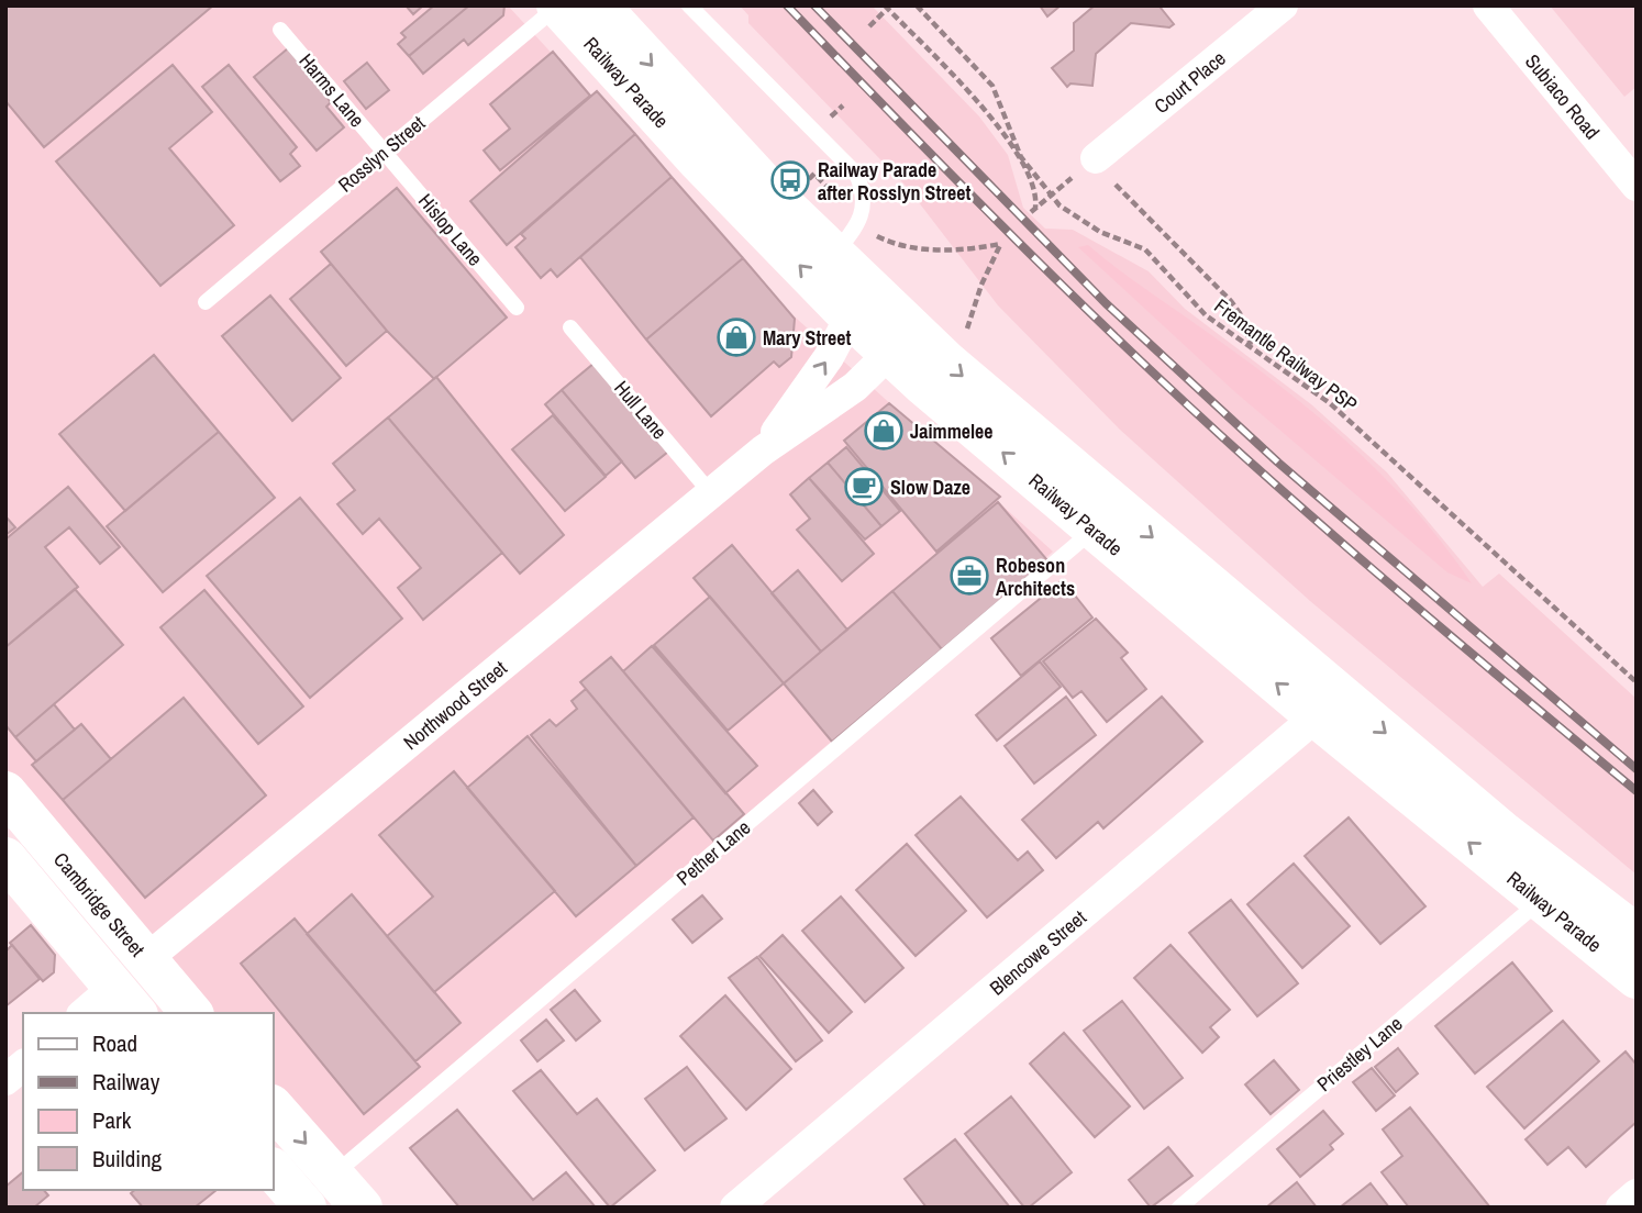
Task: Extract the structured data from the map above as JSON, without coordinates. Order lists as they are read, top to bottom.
{
  "streets": {
    "main road": ["Railway Parade", "Cambridge Street"],
    "street": [
      "Court Place",
      "Subiaco Road",
      "Northwood Street",
      "Blencowe Street"
    ],
    "lane": [
      "Harms Lane",
      "Rosslyn Street",
      "Hislop Lane",
      "Hull Lane",
      "Pether Lane",
      "Priestley Lane"
    ],
    "path": ["Fremantle Railway PSP"]
  },
  "crossings": [
    ["Railway Parade", "Rosslyn Street"],
    ["Railway Parade", "Northwood Street"],
    ["Railway Parade", "Pether Lane"],
    ["Railway Parade", "Blencowe Street"],
    ["Railway Parade", "Priestley Lane"],
    ["Harms Lane", "Rosslyn Street"],
    ["Harms Lane", "Hislop Lane"],
    ["Rosslyn Street", "Hislop Lane"],
    ["Hull Lane", "Northwood Street"],
    ["Northwood Street", "Cambridge Street"]
  ],
  "places": {
    "bus stop": ["Railway Parade after Rosslyn Street"],
    "shop": ["Mary Street", "Jaimmelee"],
    "cafe": ["Slow Daze"],
    "office": ["Robeson Architects"]
  },
  "legend": [
    "Road",
    "Railway",
    "Park",
    "Building"
  ]
}
